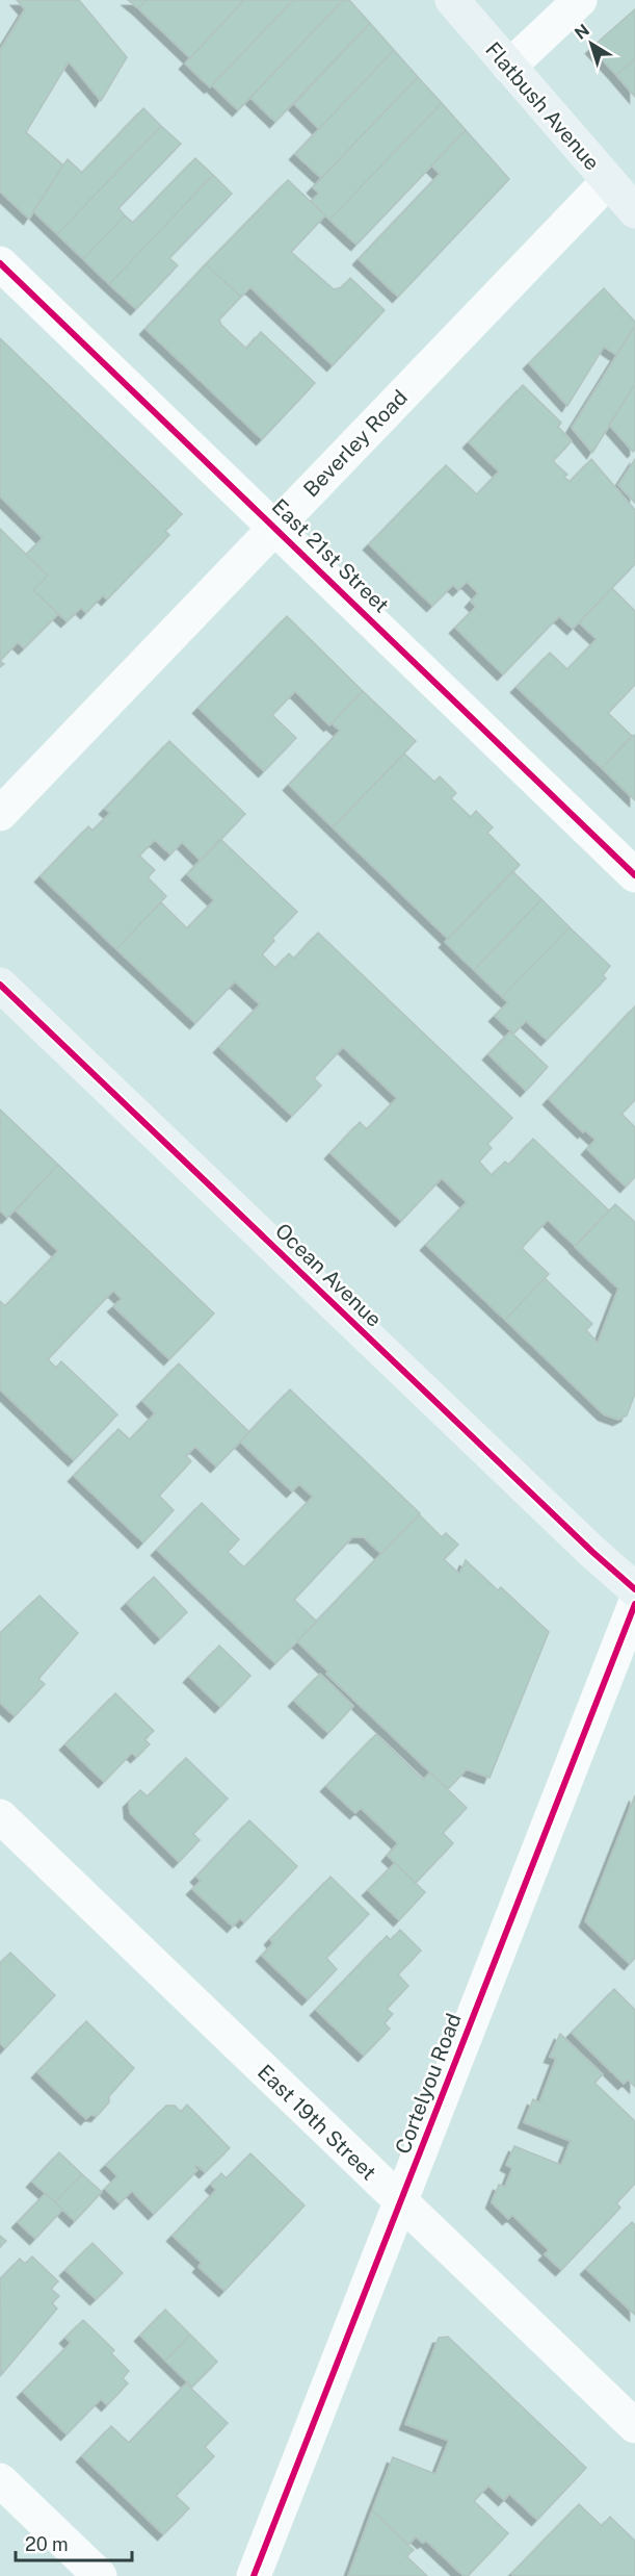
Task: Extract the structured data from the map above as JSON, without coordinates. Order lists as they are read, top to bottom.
{
  "streets": {
    "main road": ["Flatbush Avenue", "Ocean Avenue"],
    "street": [
      "Beverley Road",
      "East 21st Street",
      "Cortelyou Road",
      "East 19th Street"
    ]
  },
  "crossings": [
    ["Flatbush Avenue", "Beverley Road"],
    ["Beverley Road", "East 21st Street"],
    ["Cortelyou Road", "East 19th Street"]
  ],
  "scale_bar": "20 m",
  "north": "top left"
}
